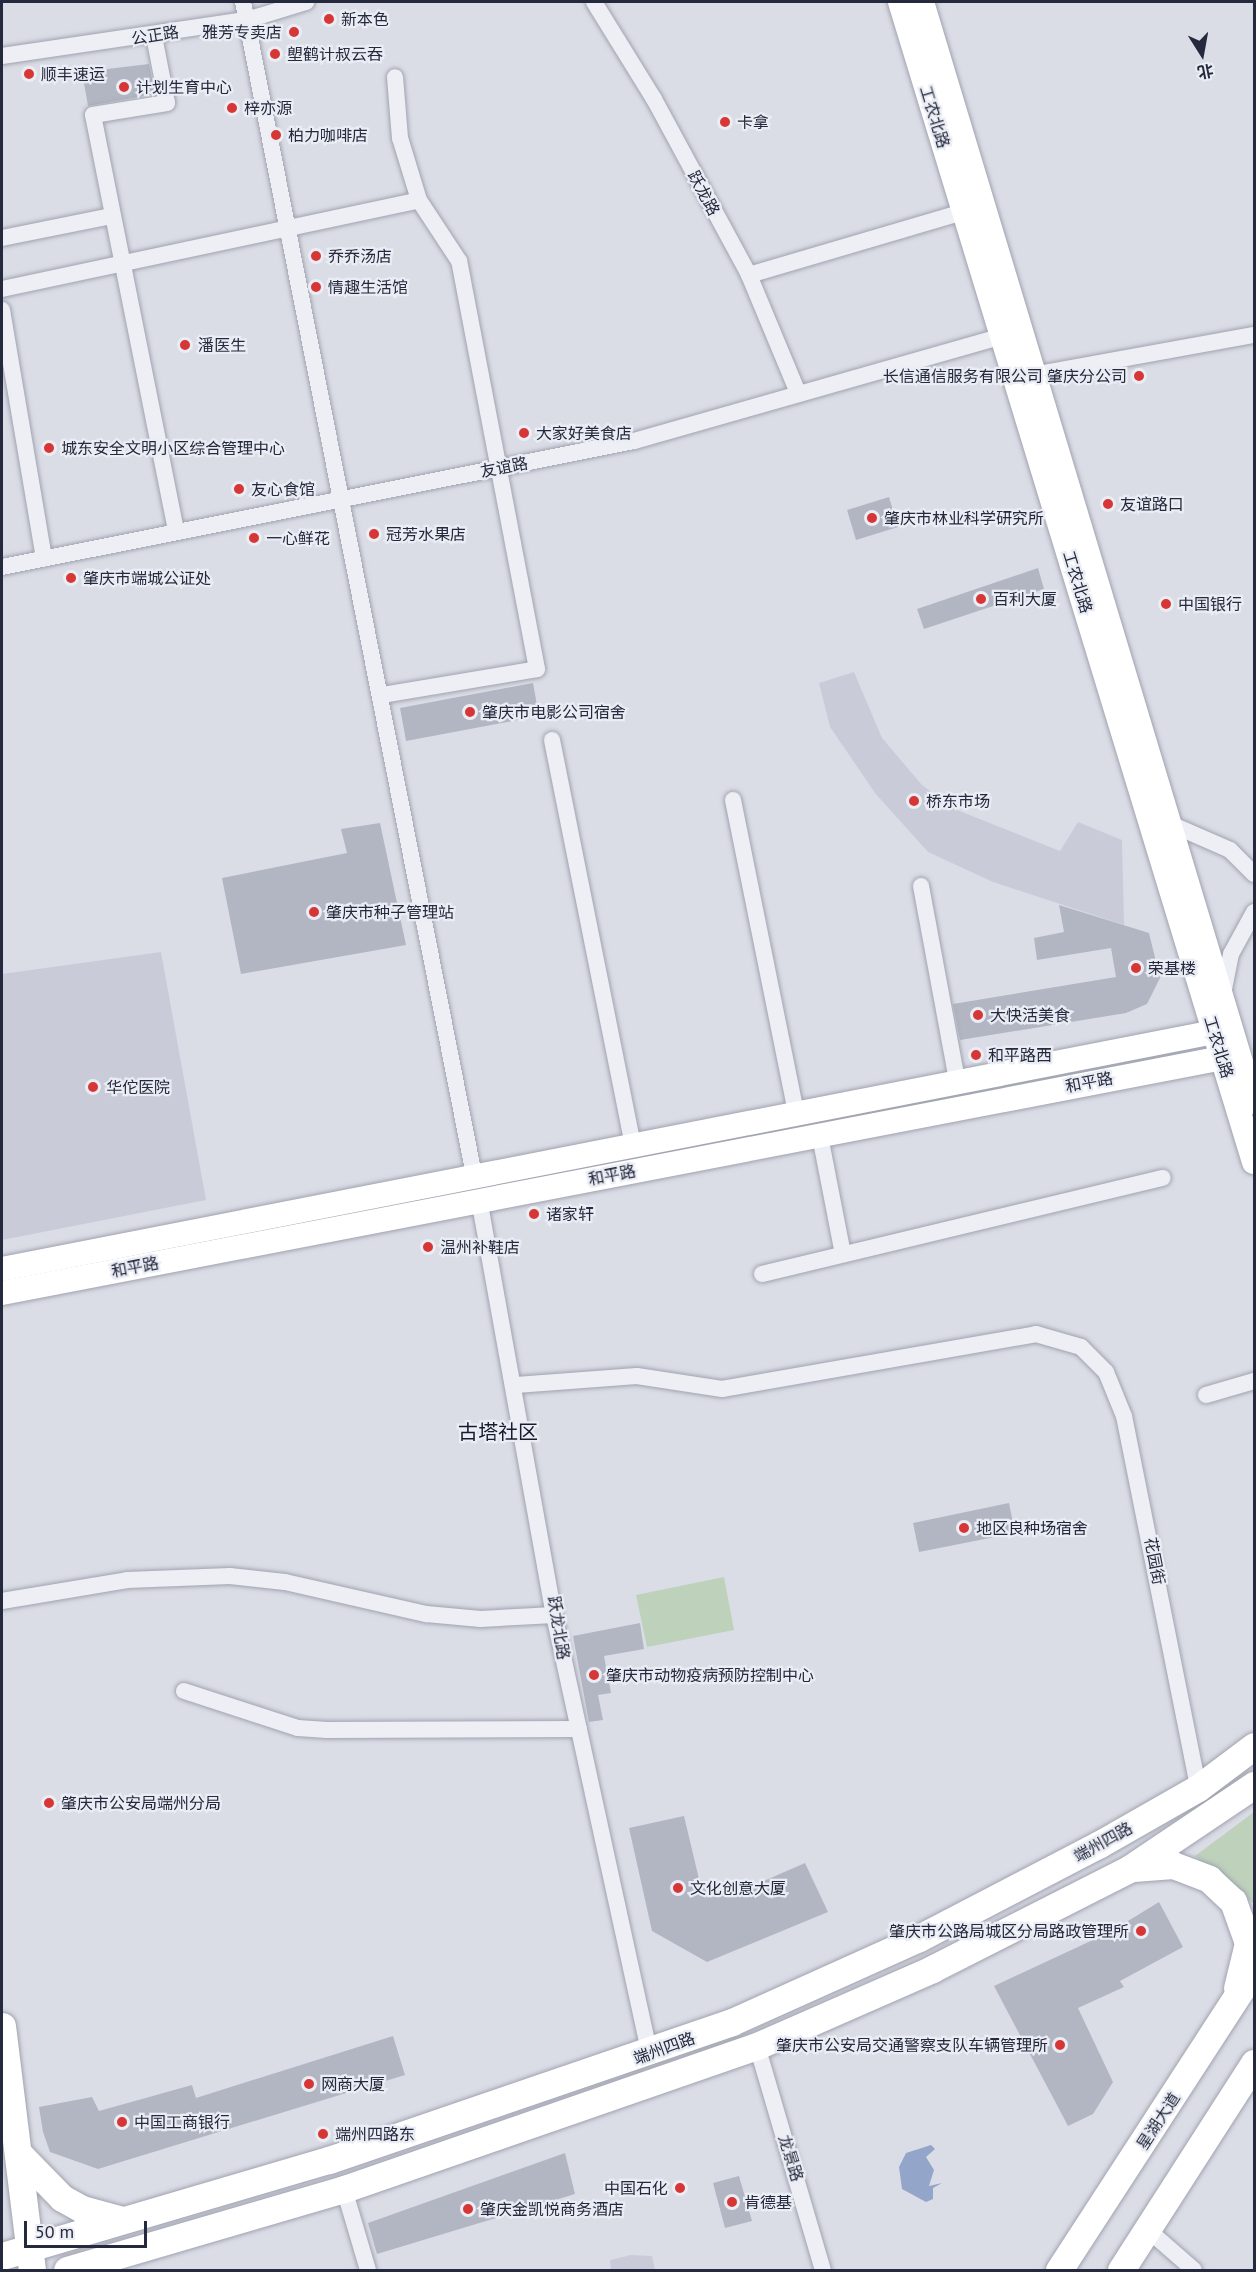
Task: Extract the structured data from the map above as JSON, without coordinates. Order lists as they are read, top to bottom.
{
  "streets": {
    "main road": [
      "工农北路",
      "和平路",
      "端州四路",
      "星湖大道"
    ],
    "street": [
      "公正路",
      "跃龙路",
      "友谊路",
      "花园街",
      "跃龙北路",
      "龙景路"
    ]
  },
  "crossings": [
    ["工农北路", "友谊路"],
    ["工农北路", "和平路"],
    ["跃龙路", "友谊路"],
    ["和平路", "跃龙北路"],
    ["花园街", "跃龙北路"],
    ["花园街", "端州四路"],
    ["跃龙北路", "端州四路"],
    ["端州四路", "龙景路"]
  ],
  "districts": ["古塔社区"],
  "places": [
    "新本色",
    "雅芳专卖店",
    "塱鹤计叔云吞",
    "顺丰速运",
    "计划生育中心",
    "梓亦源",
    "卡拿",
    "柏力咖啡店",
    "乔乔汤店",
    "情趣生活馆",
    "潘医生",
    "长信通信服务有限公司 肇庆分公司",
    "大家好美食店",
    "城东安全文明小区综合管理中心",
    "友心食馆",
    "友谊路口",
    "肇庆市林业科学研究所",
    "冠芳水果店",
    "一心鲜花",
    "肇庆市端城公证处",
    "百利大厦",
    "中国银行",
    "肇庆市电影公司宿舍",
    "桥东市场",
    "肇庆市种子管理站",
    "荣基楼",
    "大快活美食",
    "和平路西",
    "华佗医院",
    "诸家轩",
    "温州补鞋店",
    "地区良种场宿舍",
    "肇庆市动物疫病预防控制中心",
    "肇庆市公安局端州分局",
    "文化创意大厦",
    "肇庆市公路局城区分局路政管理所",
    "肇庆市公安局交通警察支队车辆管理所",
    "网商大厦",
    "中国工商银行",
    "端州四路东",
    "中国石化",
    "肯德基",
    "肇庆金凯悦商务酒店"
  ],
  "scale_bar": "50 m",
  "north": "bottom"
}
